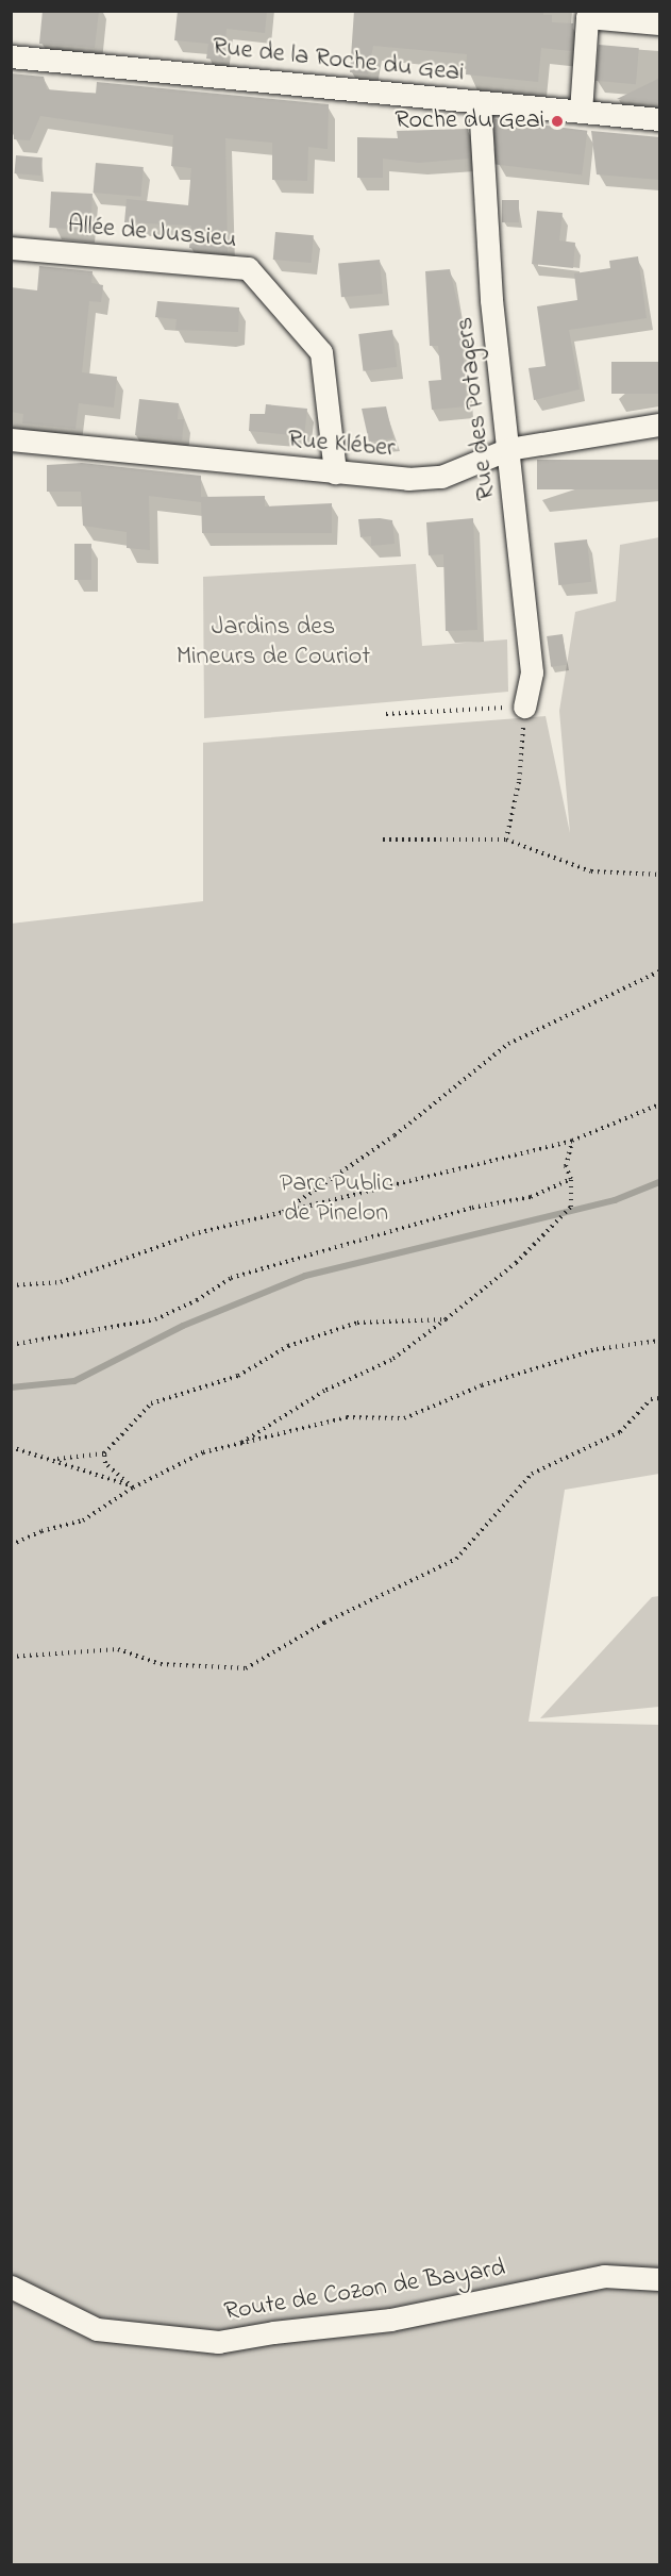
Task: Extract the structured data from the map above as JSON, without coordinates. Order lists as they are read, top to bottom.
{
  "streets": {
    "street": [
      "Rue de la Roche du Geai",
      "Allée de Jussieu",
      "Rue des Potagers",
      "Rue Kléber",
      "Route de Cozon de Bayard"
    ]
  },
  "crossings": [
    ["Rue de la Roche du Geai", "Rue des Potagers"],
    ["Allée de Jussieu", "Rue Kléber"],
    ["Rue des Potagers", "Rue Kléber"]
  ],
  "parks": ["Jardins des Mineurs de Couriot", "Parc Public de Pinelon"],
  "places": ["Roche du Geai"]
}
